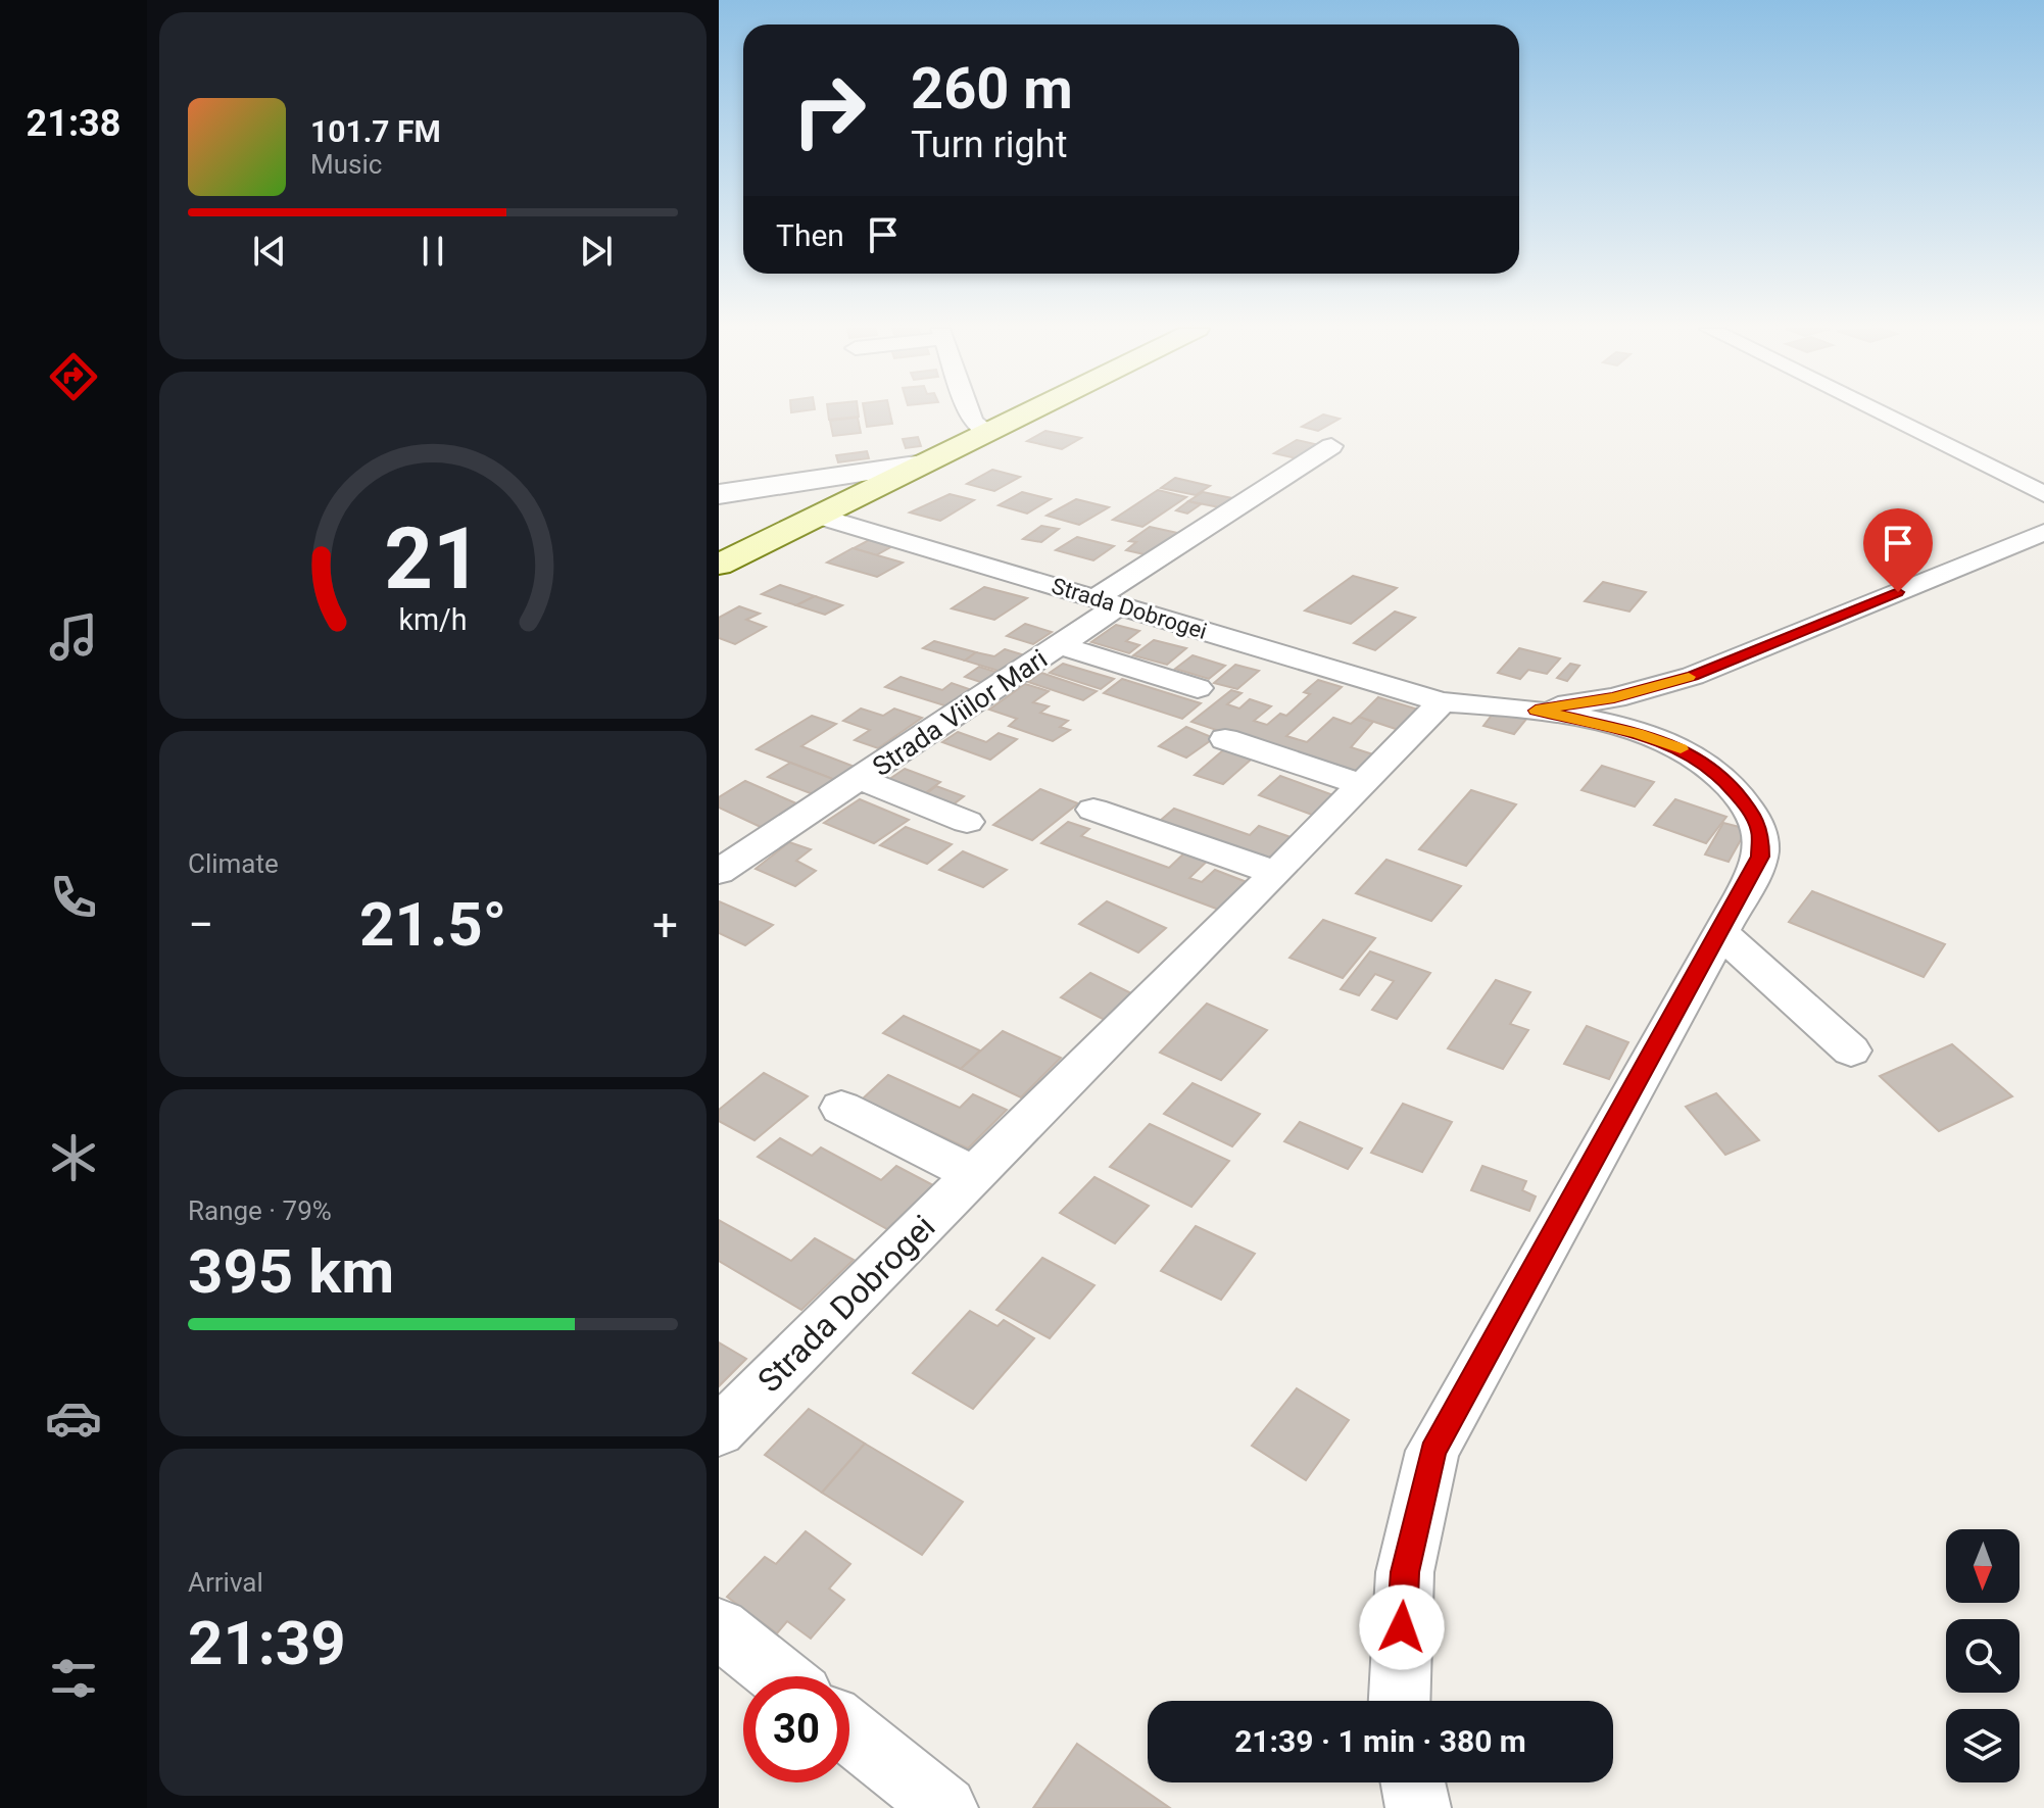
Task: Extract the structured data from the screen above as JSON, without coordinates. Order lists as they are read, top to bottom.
{
  "streets": {
    "street": ["Strada Dobrogei", "Strada Viilor Mari"]
  },
  "crossings": [
    ["Strada Dobrogei", "Strada Viilor Mari"]
  ],
  "north": "bottom",
  "page": {
    "tabs": "21:38",
    "turn": ["260 m", "Turn right"],
    "song": ["101.7 FM", "Music"],
    "then": "Then",
    "tile": [
      "Climate",
      ["Range · 79%", "395 km"],
      ["Arrival", "21:39"]
    ],
    "heat": ["−", "21.5°", "+"],
    "limit": "30",
    "trip": "21:39 · 1 min · 380 m",
    "gauge": ["21", "km/h"]
  }
}
